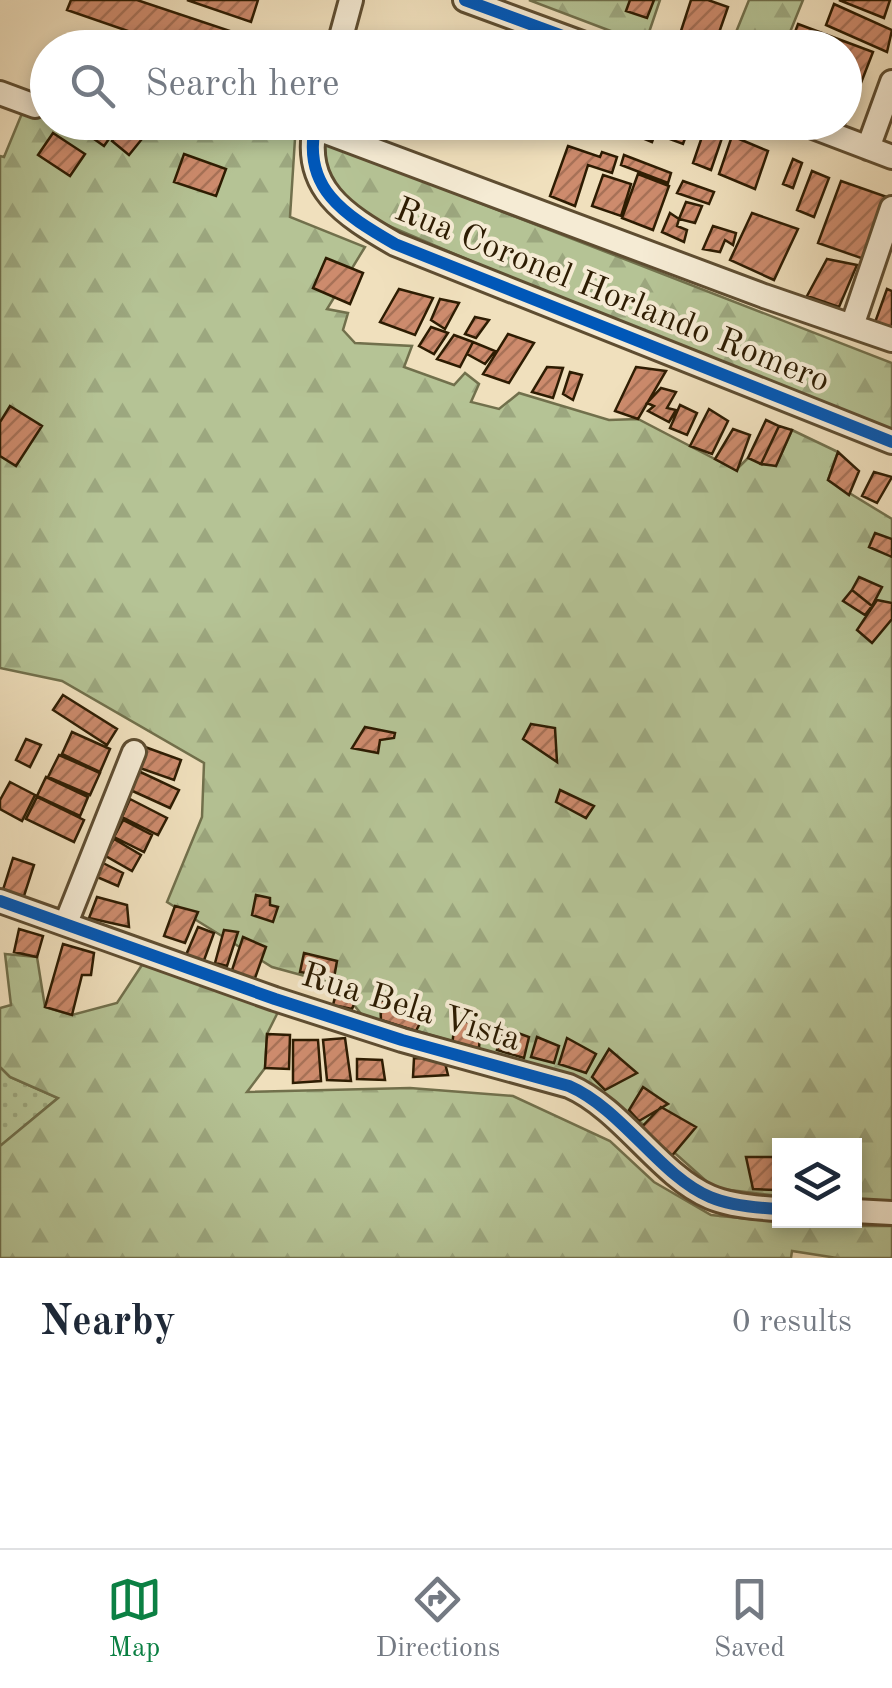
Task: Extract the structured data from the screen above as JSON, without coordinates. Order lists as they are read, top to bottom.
{
  "streets": {
    "street": ["Rua Coronel Horlando Romero", "Rua Bela Vista"]
  },
  "page": {
    "search": "Search here",
    "heading": ["Nearby", "0 results"],
    "nav": ["Map", "Directions", "Saved"]
  }
}
